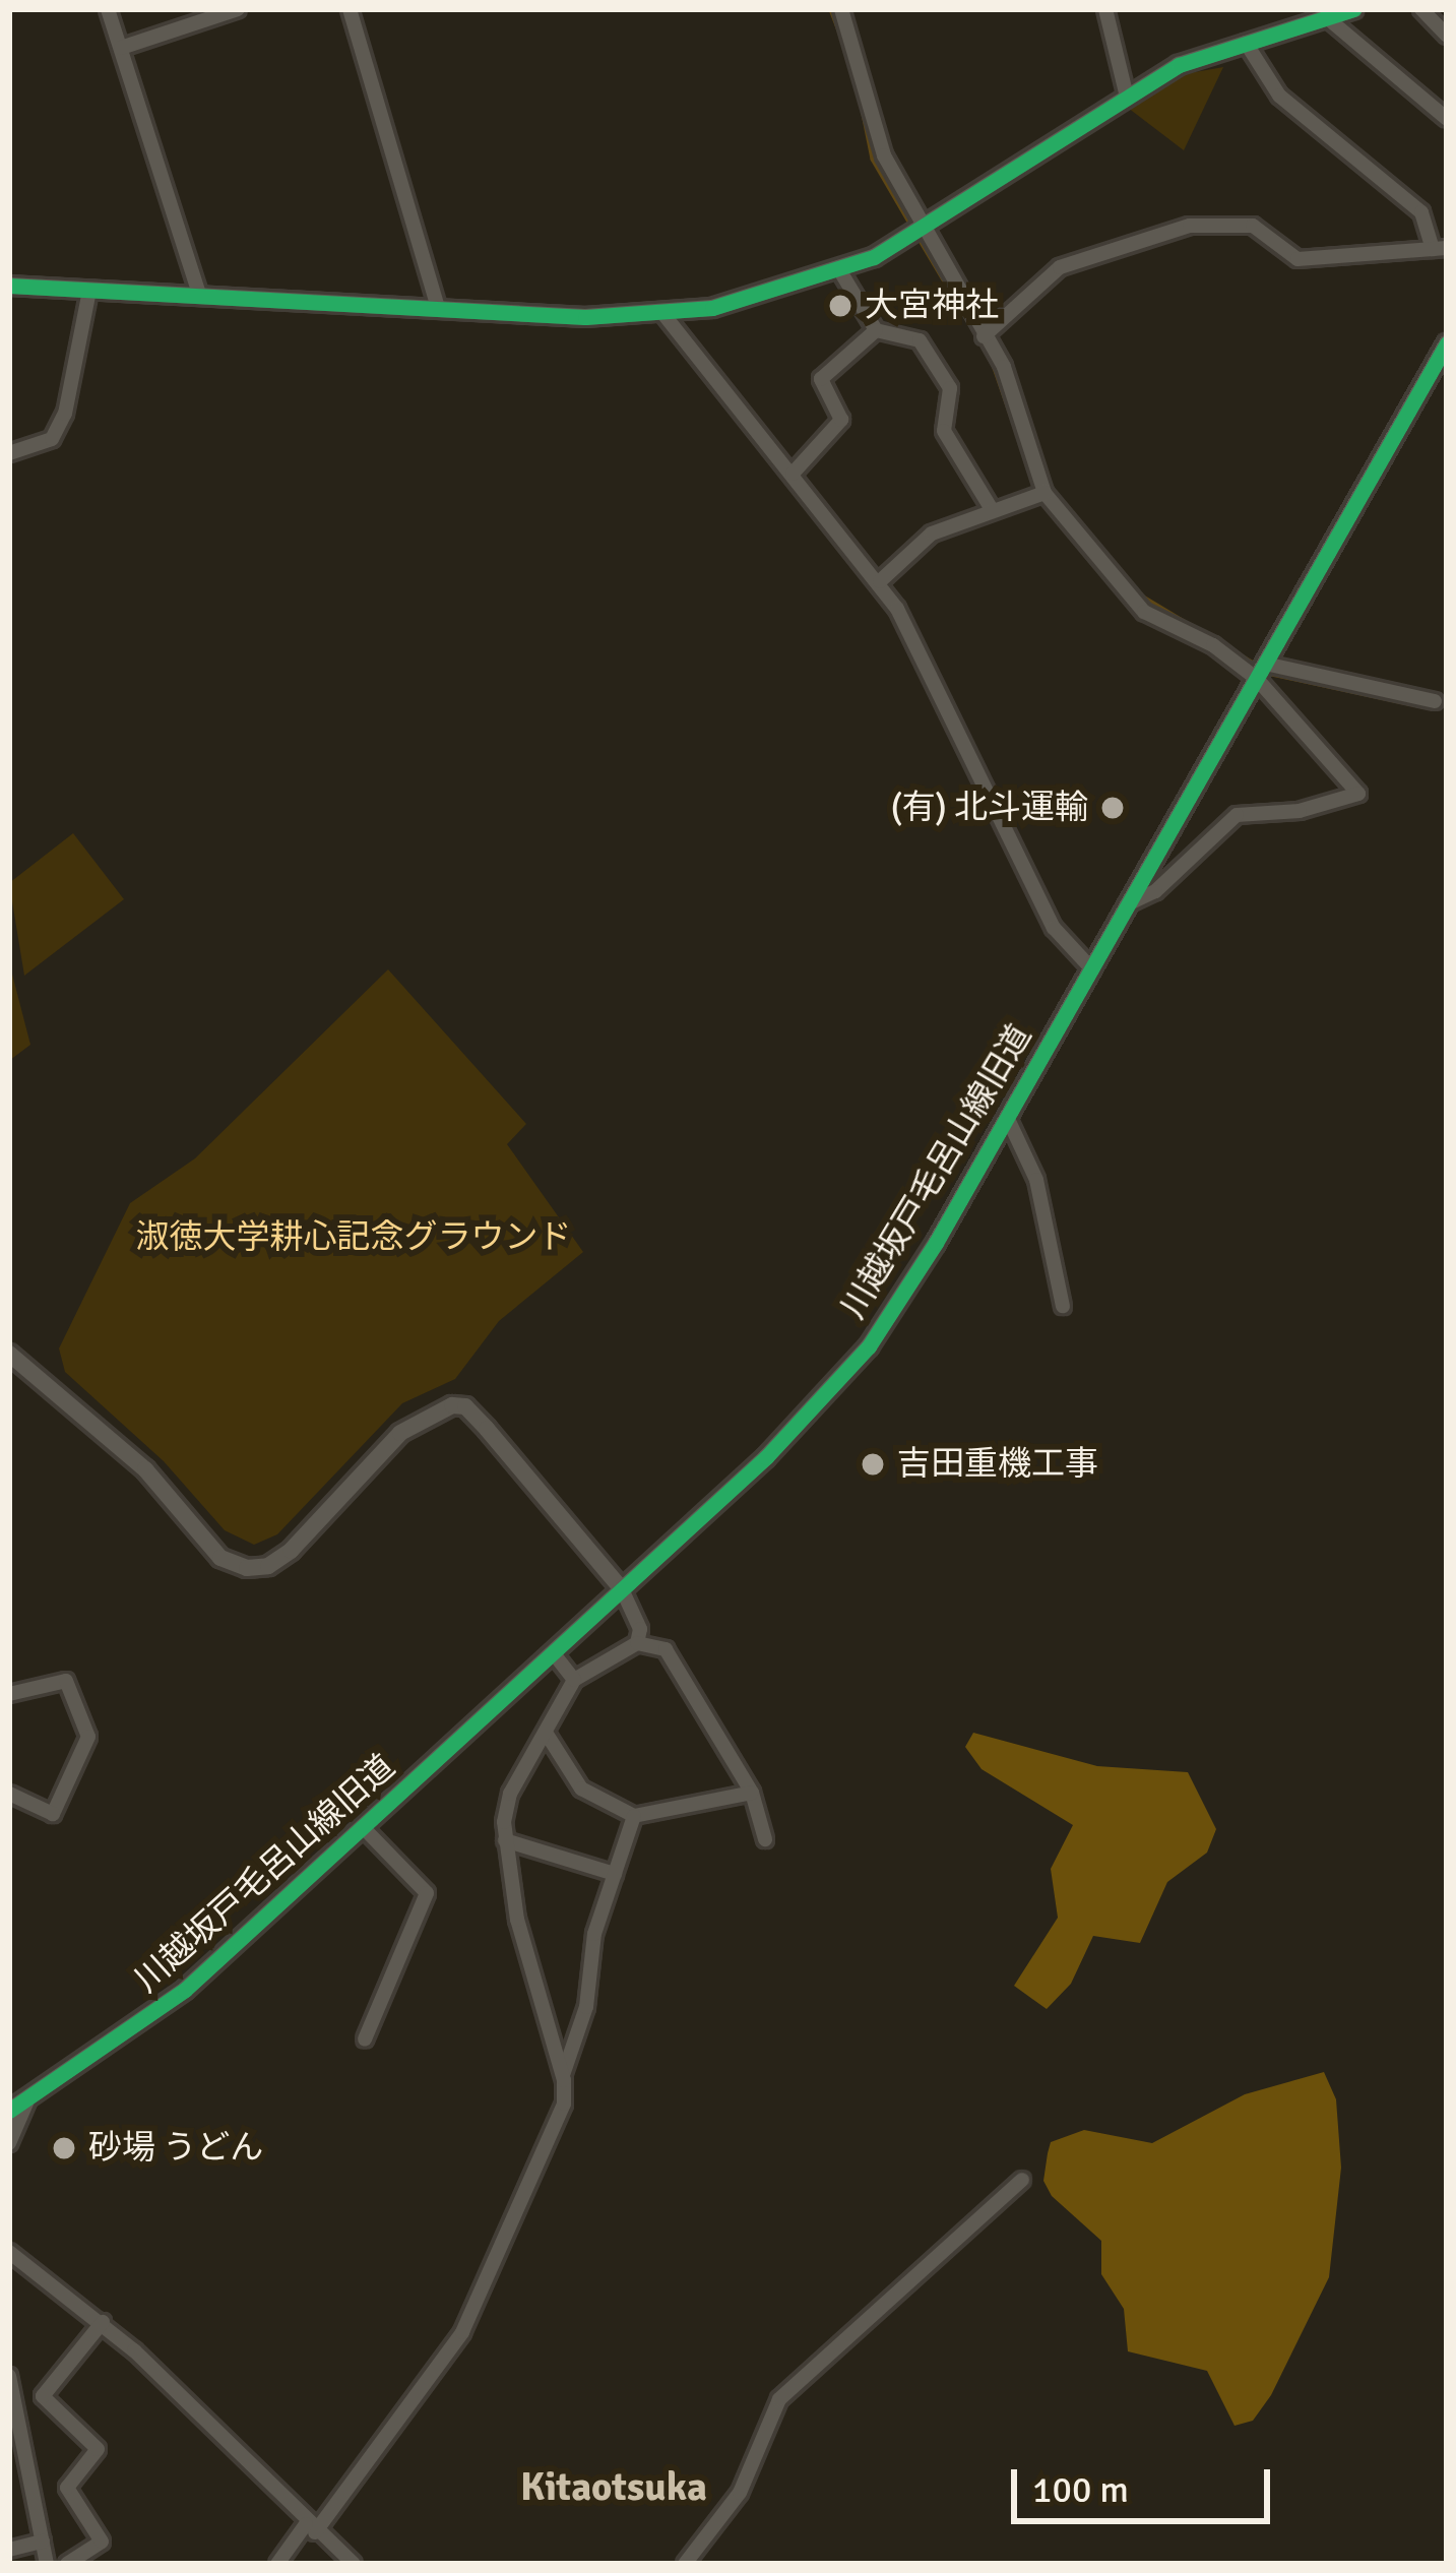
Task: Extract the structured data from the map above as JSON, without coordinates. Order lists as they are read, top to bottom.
{
  "streets": {
    "street": ["川越坂戸毛呂山線旧道"]
  },
  "districts": ["Kitaotsuka"],
  "parks": ["淑徳大学耕心記念グラウンド"],
  "places": [
    "大宮神社",
    "(有) 北斗運輸",
    "吉田重機工事",
    "砂場 うどん"
  ],
  "scale_bar": "100 m"
}
